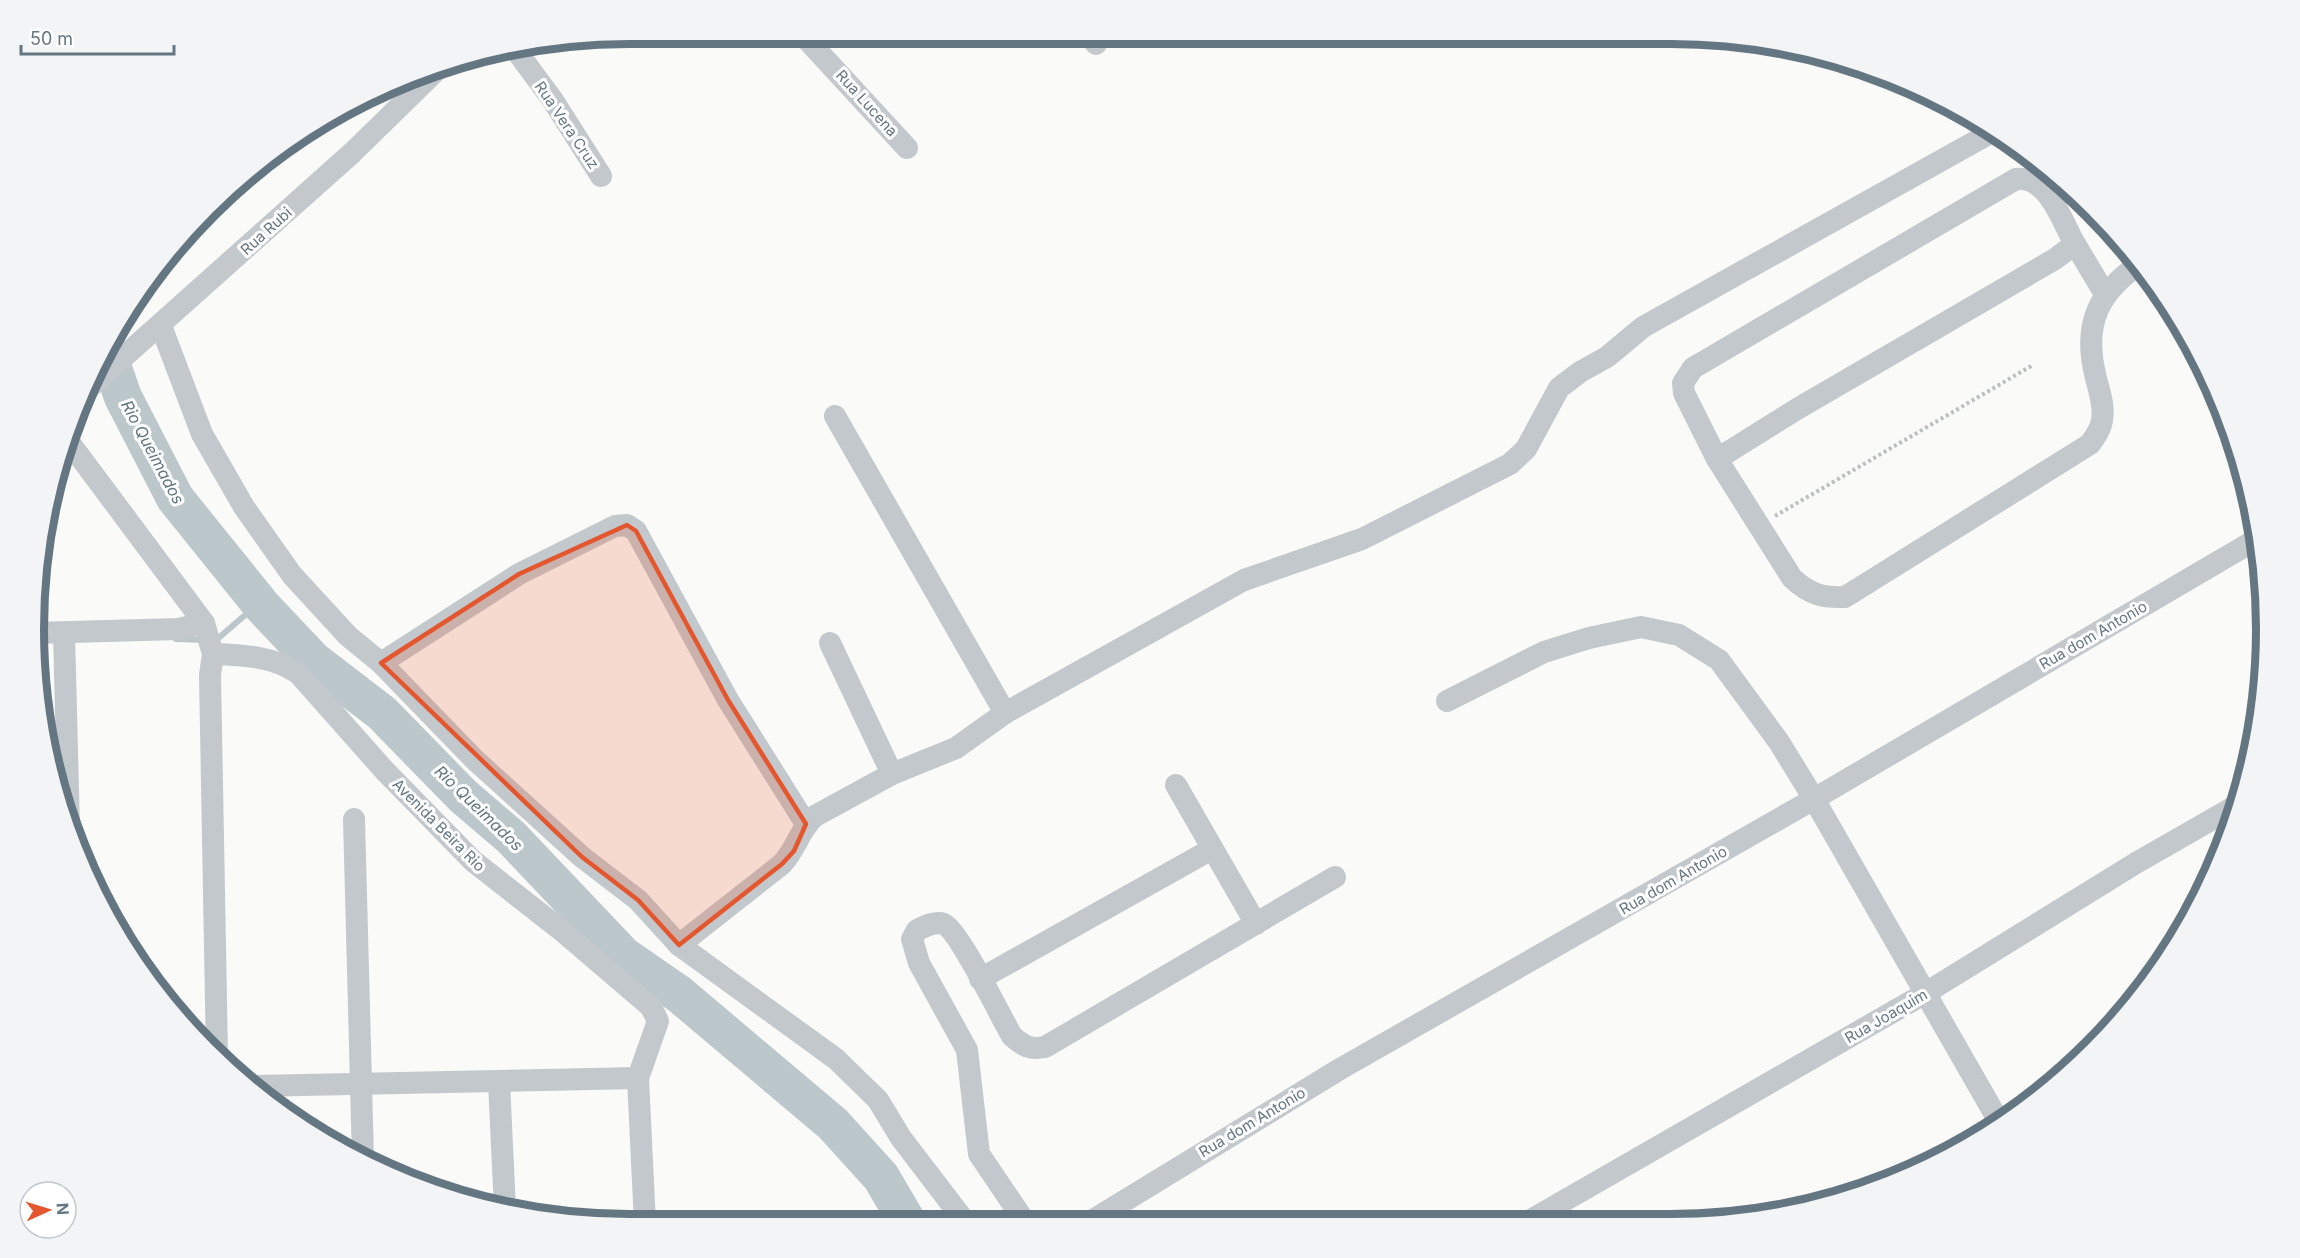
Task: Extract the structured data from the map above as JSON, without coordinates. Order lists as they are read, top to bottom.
{
  "streets": {
    "street": [
      "Rua Lucena",
      "Rua Vera Cruz",
      "Rua Rubi",
      "Rua dom Antonio",
      "Avenida Beira Rio",
      "Rua Joaquim"
    ]
  },
  "water": ["Rio Queimados"],
  "scale_bar": "50 m",
  "north": "right"
}
